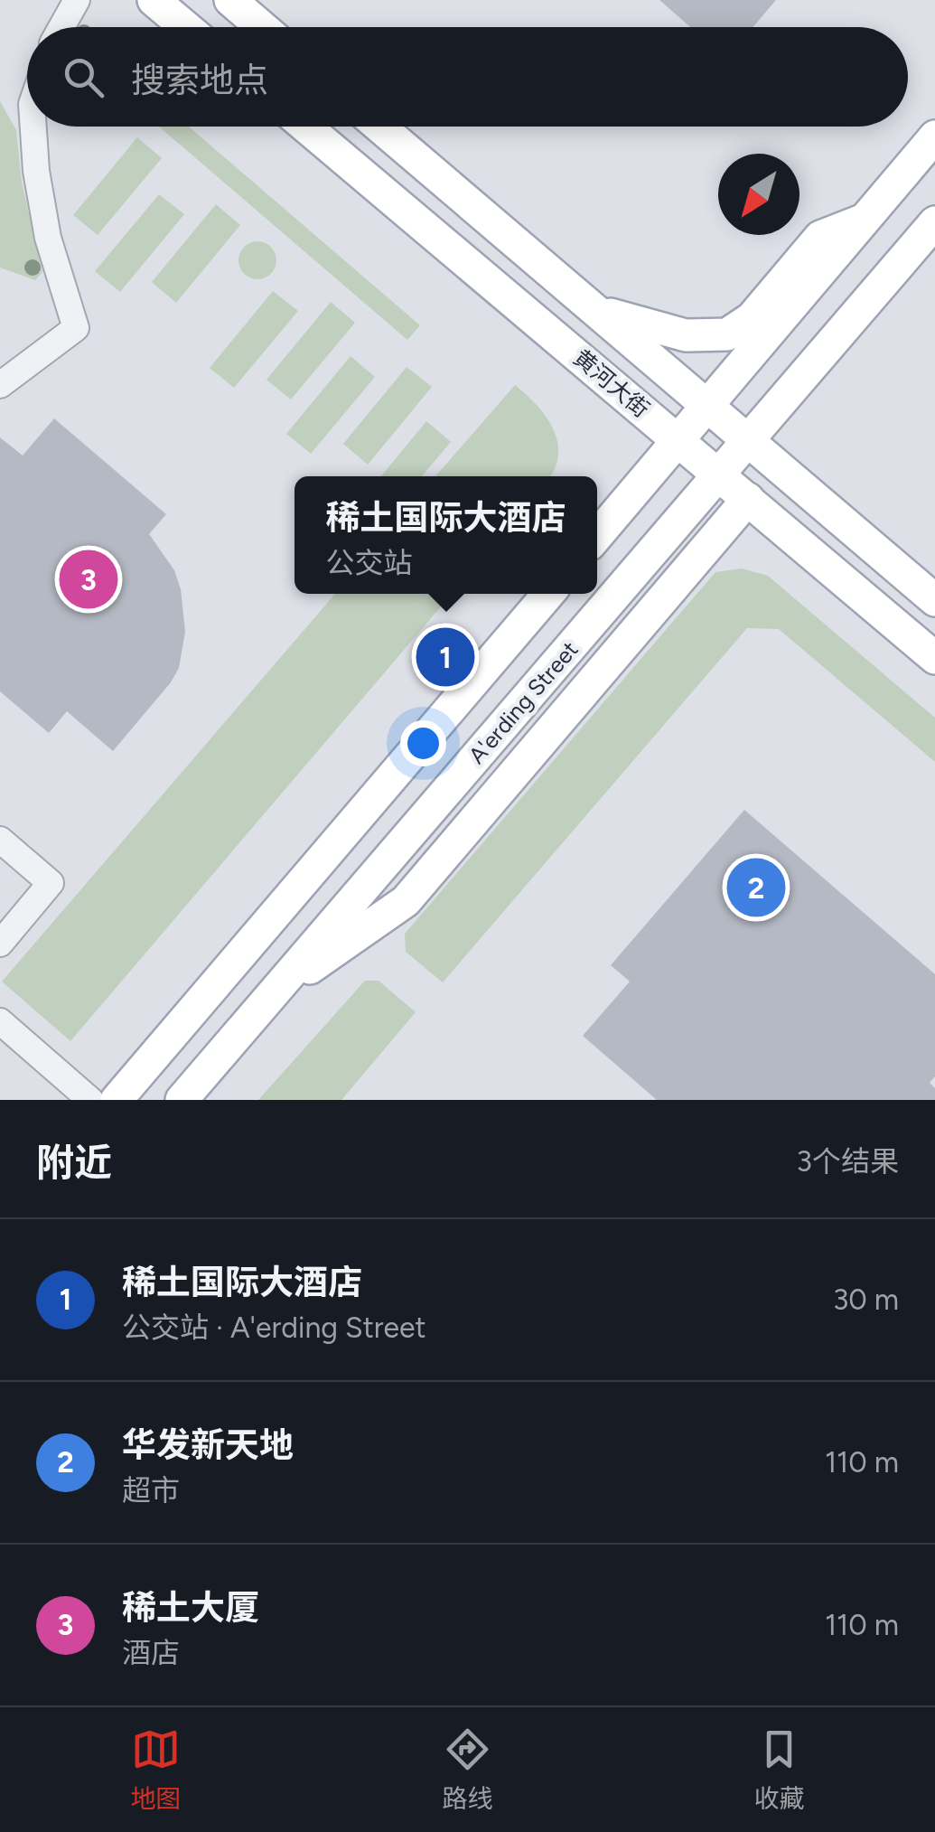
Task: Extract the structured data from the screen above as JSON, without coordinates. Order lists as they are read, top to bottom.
{
  "streets": {
    "main road": ["黄河大街", "A'erding Street"]
  },
  "crossings": [
    ["黄河大街", "A'erding Street"]
  ],
  "north": "bottom left",
  "page": {
    "search": "搜索地点",
    "popup": ["稀土国际大酒店", "公交站"],
    "pins": ["3", "1", "2"],
    "heading": ["附近", "3个结果"],
    "list": [
      {
        "mark": "1",
        "name": "稀土国际大酒店",
        "note": "公交站 · A'erding Street",
        "value": "30 m"
      },
      {
        "mark": "2",
        "name": "华发新天地",
        "note": "超市",
        "value": "110 m"
      },
      {
        "mark": "3",
        "name": "稀土大厦",
        "note": "酒店",
        "value": "110 m"
      }
    ],
    "nav": ["地图", "路线", "收藏"]
  }
}
